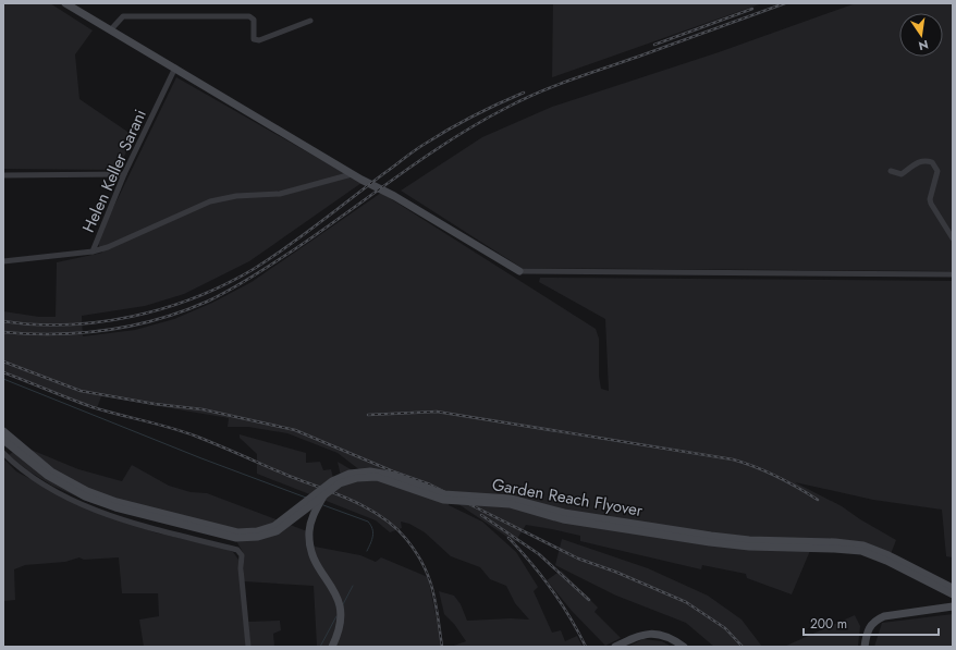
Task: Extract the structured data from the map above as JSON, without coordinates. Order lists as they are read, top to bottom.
{
  "streets": {
    "main road": ["Garden Reach Flyover"],
    "street": ["Helen Keller Sarani"]
  },
  "scale_bar": "200 m",
  "north": "bottom"
}
